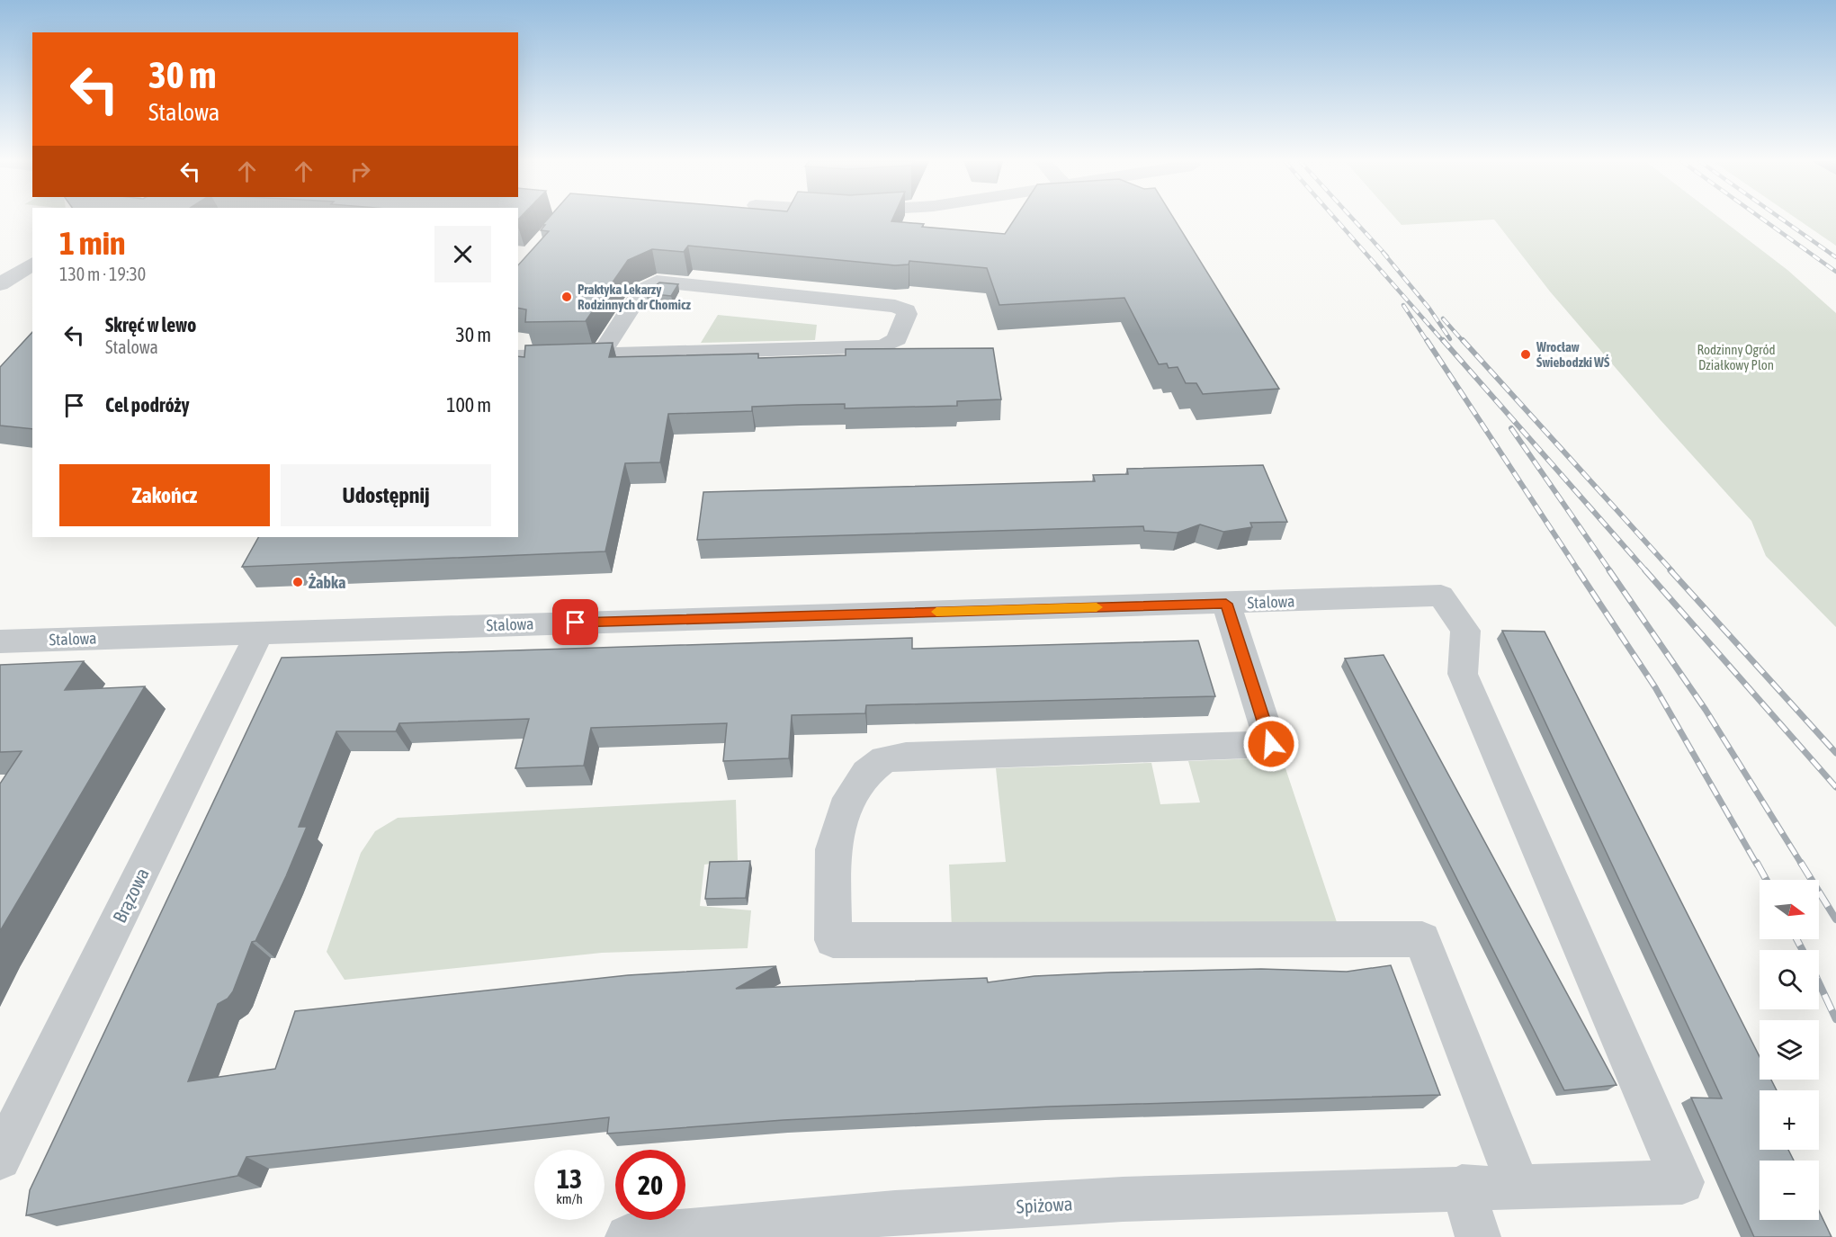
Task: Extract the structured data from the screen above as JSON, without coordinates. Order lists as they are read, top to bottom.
{
  "streets": {
    "street": ["Stalowa", "Brązowa", "Spiżowa"]
  },
  "crossings": [
    ["Stalowa", "Brązowa"],
    ["Stalowa", "Spiżowa"]
  ],
  "parks": ["Rodzinny Ogród Działkowy Plon"],
  "places": ["Praktyka Lekarzy Rodzinnych dr Chomicz", "Wrocław Świebodzki WŚ", "Żabka"],
  "north": "right",
  "page": {
    "turn": ["30 m", "Stalowa"],
    "heading": ["1 min", "130 m · 19:30"],
    "list": [
      {
        "name": "Skręć w lewo",
        "note": "Stalowa",
        "value": "30 m"
      },
      {
        "name": "Cel podróży",
        "value": "100 m"
      }
    ],
    "buttons": ["Zakończ", "Udostępnij"],
    "map_buttons": ["+", "−"],
    "speed": "13 km/h",
    "limit": "20"
  }
}
